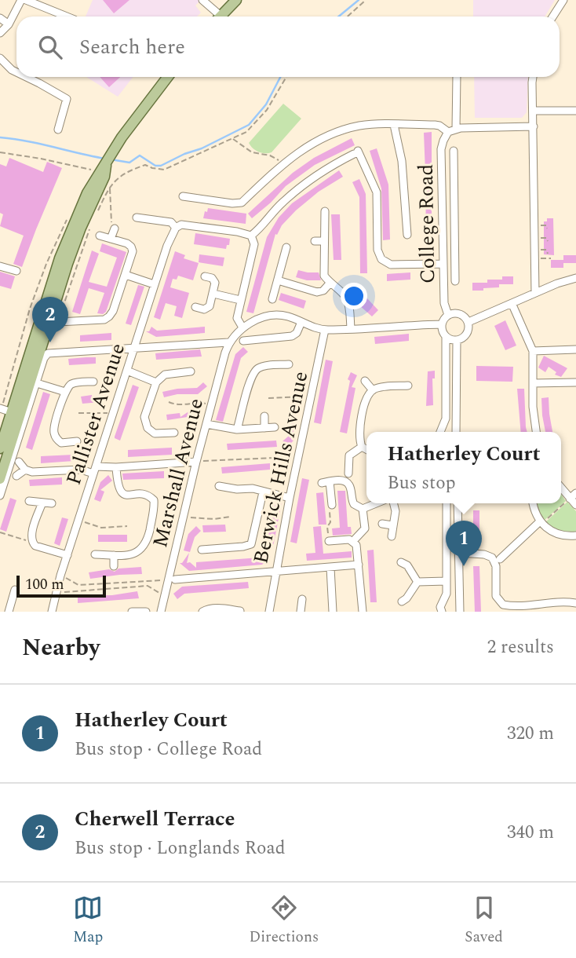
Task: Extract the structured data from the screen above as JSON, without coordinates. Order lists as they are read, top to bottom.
{
  "streets": {
    "street": [
      "College Road",
      "Pallister Avenue",
      "Berwick Hills Avenue",
      "Marshall Avenue"
    ]
  },
  "scale_bar": "100 m",
  "page": {
    "search": "Search here",
    "pins": ["2", "1"],
    "popup": ["Hatherley Court", "Bus stop"],
    "scale": "100 m",
    "heading": ["Nearby", "2 results"],
    "list": [
      {
        "mark": "1",
        "name": "Hatherley Court",
        "note": "Bus stop · College Road",
        "value": "320 m"
      },
      {
        "mark": "2",
        "name": "Cherwell Terrace",
        "note": "Bus stop · Longlands Road",
        "value": "340 m"
      }
    ],
    "nav": ["Map", "Directions", "Saved"]
  }
}
